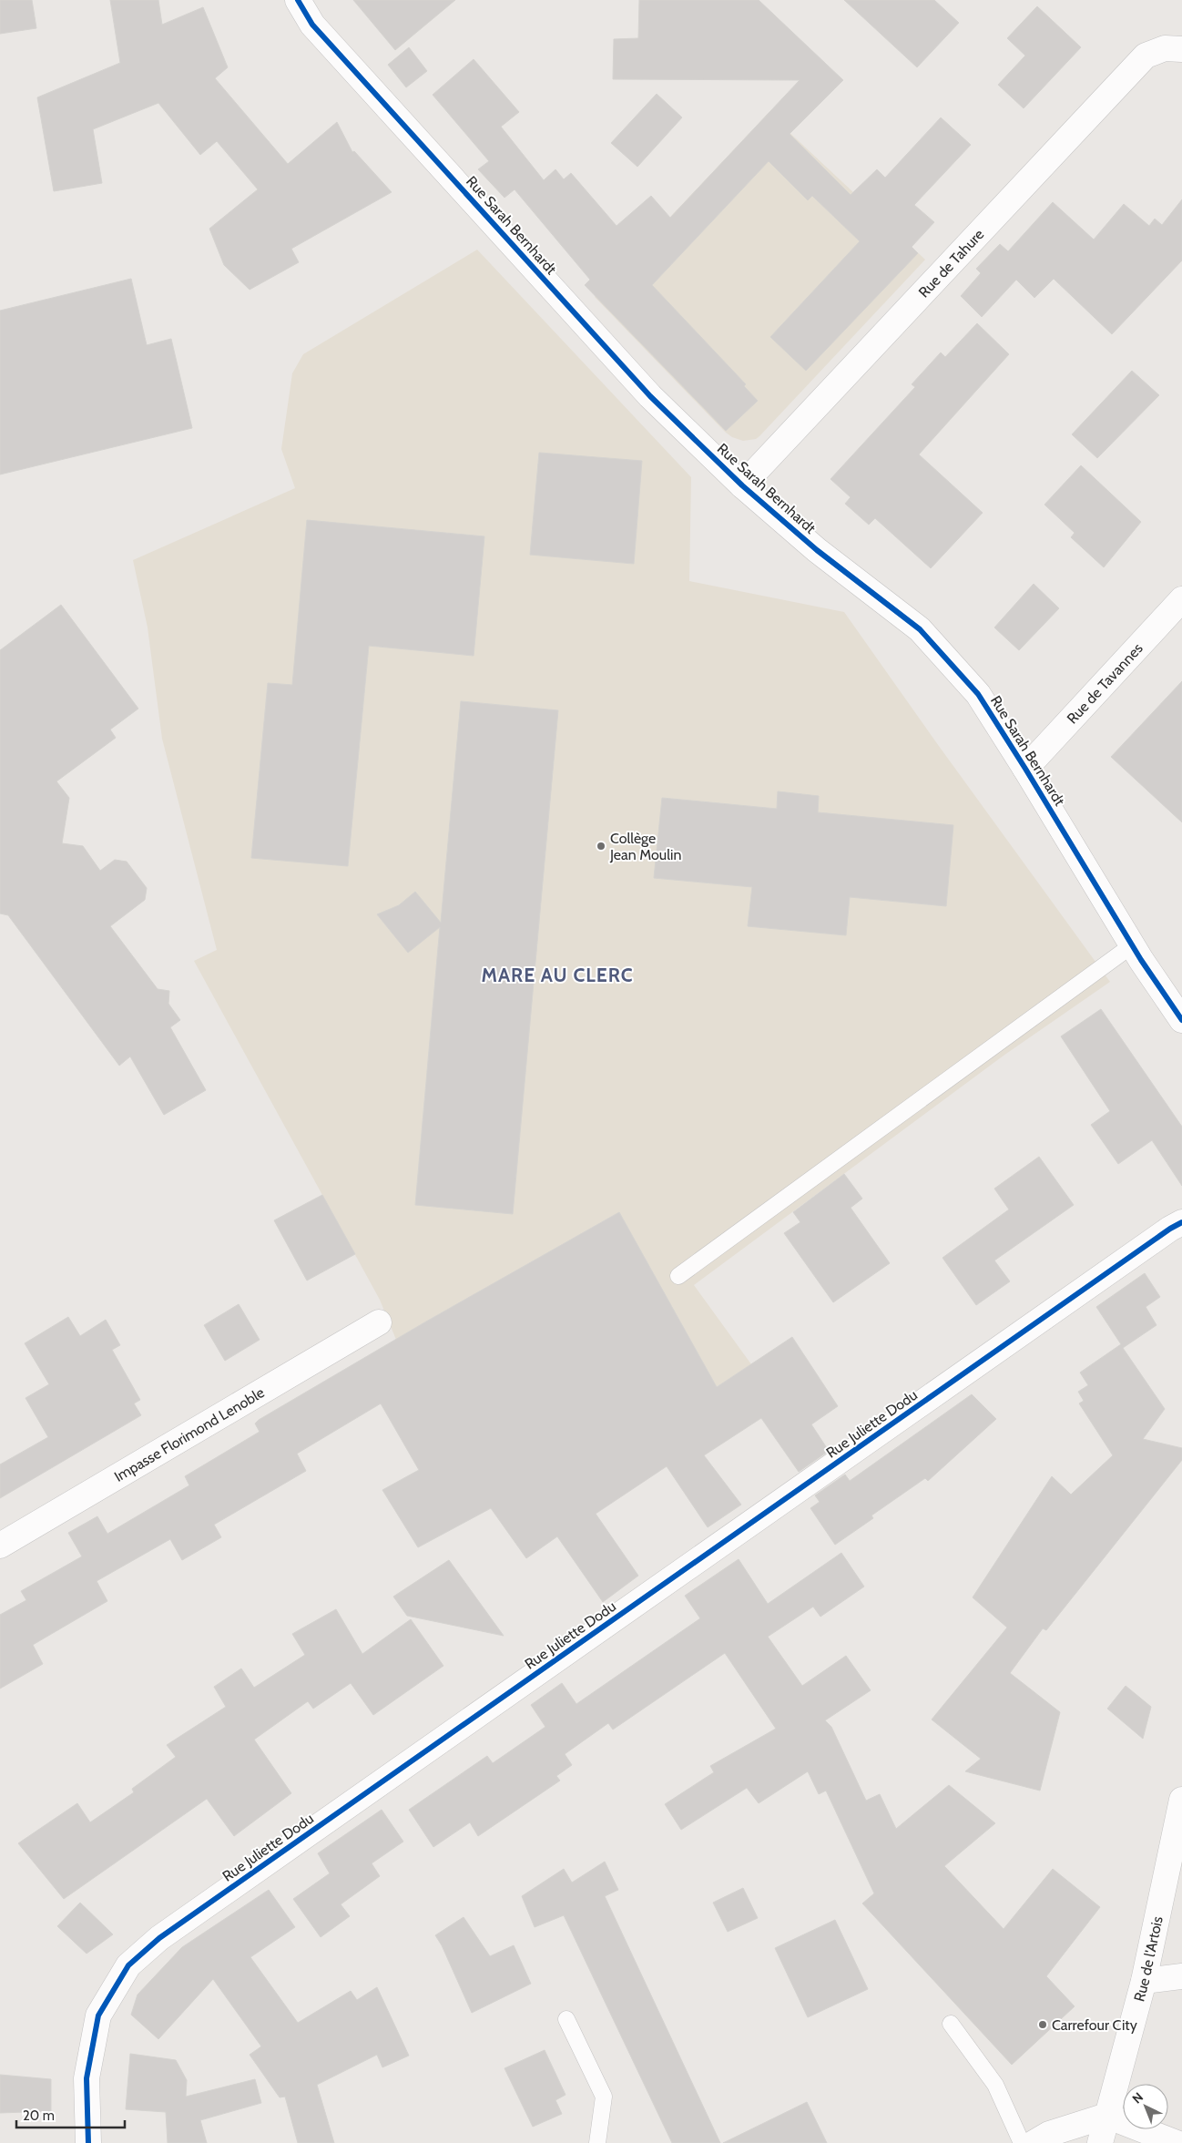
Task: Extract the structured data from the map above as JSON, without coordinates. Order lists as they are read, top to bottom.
{
  "streets": {
    "street": [
      "Rue Sarah Bernhardt",
      "Rue de Tahure",
      "Rue de Tavannes",
      "Rue Juliette Dodu",
      "Impasse Florimond Lenoble",
      "Rue de l'Artois"
    ]
  },
  "crossings": [
    ["Rue Sarah Bernhardt", "Rue de Tahure"],
    ["Rue Sarah Bernhardt", "Rue de Tavannes"]
  ],
  "districts": ["MARE AU CLERC"],
  "places": ["Collège Jean Moulin", "Carrefour City"],
  "scale_bar": "20 m",
  "north": "top left"
}
